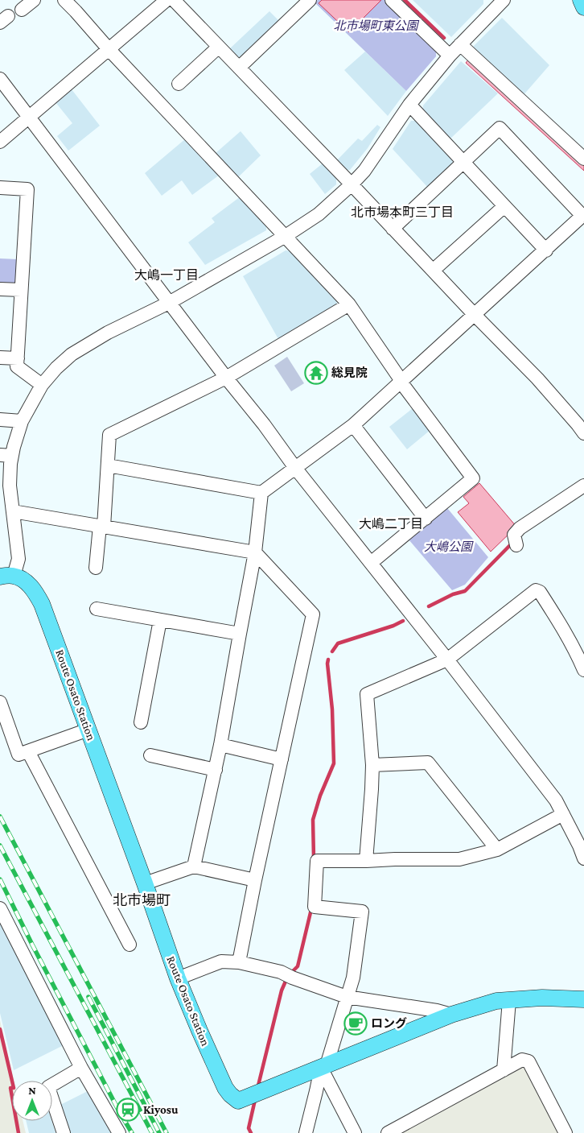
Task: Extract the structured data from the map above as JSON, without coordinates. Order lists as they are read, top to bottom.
{
  "streets": {
    "main road": ["Route Osato Station"]
  },
  "districts": [
    "北市場本町三丁目",
    "大嶋一丁目",
    "大嶋二丁目",
    "北市場町"
  ],
  "parks": ["北市場町東公園", "大嶋公園"],
  "places": {
    "temple": ["総見院"],
    "cafe": ["ロング"],
    "station": ["Kiyosu"]
  },
  "north": "top"
}
